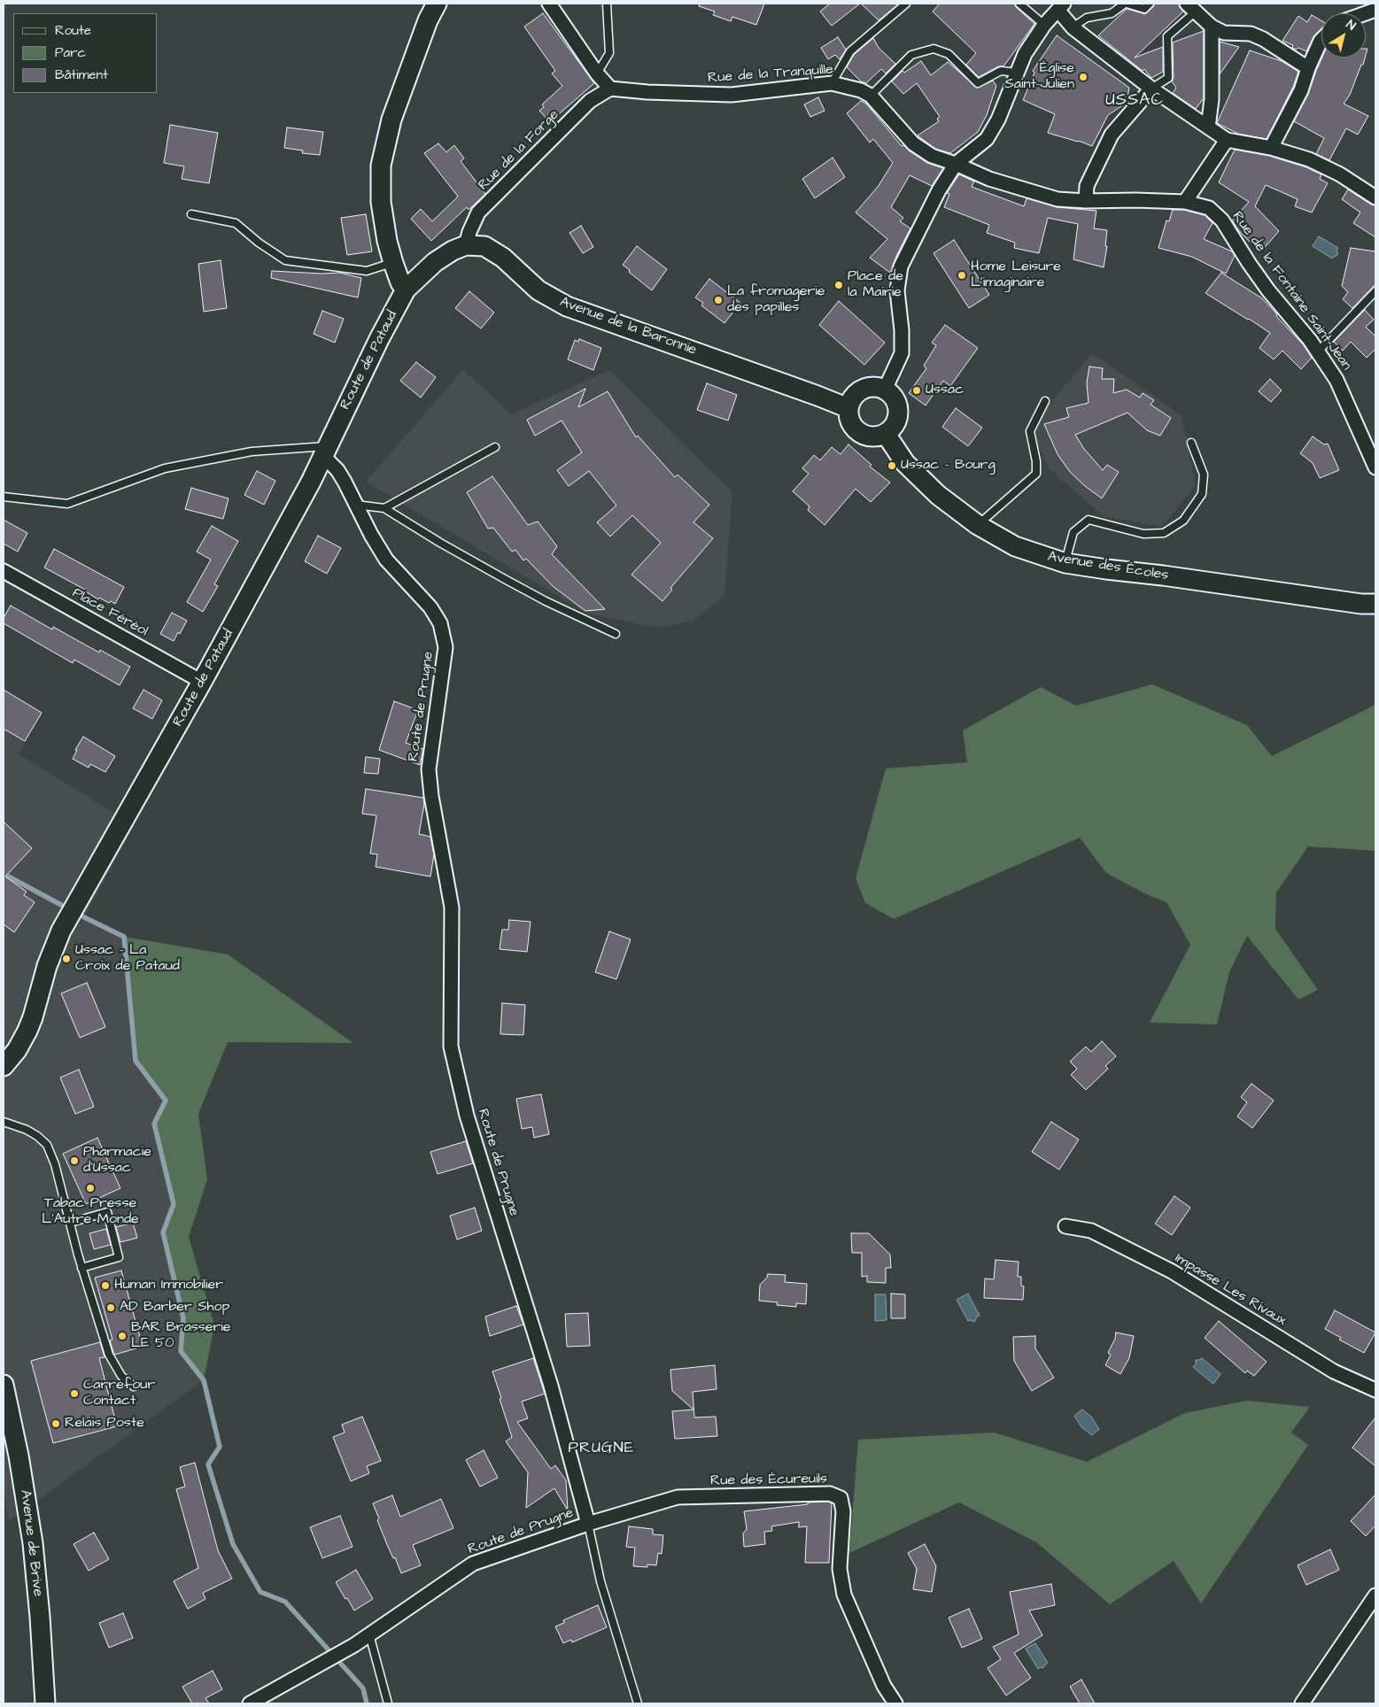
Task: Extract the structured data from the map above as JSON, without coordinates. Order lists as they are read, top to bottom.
{
  "streets": {
    "street": [
      "Rue de la Tranquille",
      "Rue de la Forge",
      "Rue de la Fontaine Saint-Jean",
      "Avenue de la Baronnie",
      "Route de Pataud",
      "Avenue des Écoles",
      "Place Féréol",
      "Route de Prugne",
      "Impasse Les Rivaux",
      "Rue des Écureuils",
      "Avenue de Brive"
    ]
  },
  "crossings": [
    ["Rue de la Tranquille", "Rue de la Forge"],
    ["Rue de la Tranquille", "Rue de la Fontaine Saint-Jean"],
    ["Rue de la Forge", "Avenue de la Baronnie"],
    ["Avenue de la Baronnie", "Route de Pataud"],
    ["Avenue de la Baronnie", "Avenue des Écoles"],
    ["Route de Pataud", "Place Féréol"],
    ["Route de Pataud", "Route de Prugne"],
    ["Route de Prugne", "Rue des Écureuils"]
  ],
  "districts": ["USSAC", "PRUGNE"],
  "places": [
    "Église Saint-Julien",
    "Home Leisure L'imaginaire",
    "Place de la Mairie",
    "La fromagerie des papilles",
    "Ussac",
    "Ussac - Bourg",
    "Ussac - La Croix de Pataud",
    "Pharmacie d'Ussac",
    "Tabac Presse L'Autre Monde",
    "Human Immobilier",
    "AD Barber Shop",
    "BAR Brasserie LE 50",
    "Carrefour Contact",
    "Relais Poste"
  ],
  "legend": ["Route", "Parc", "Bâtiment"],
  "north": "top right"
}
